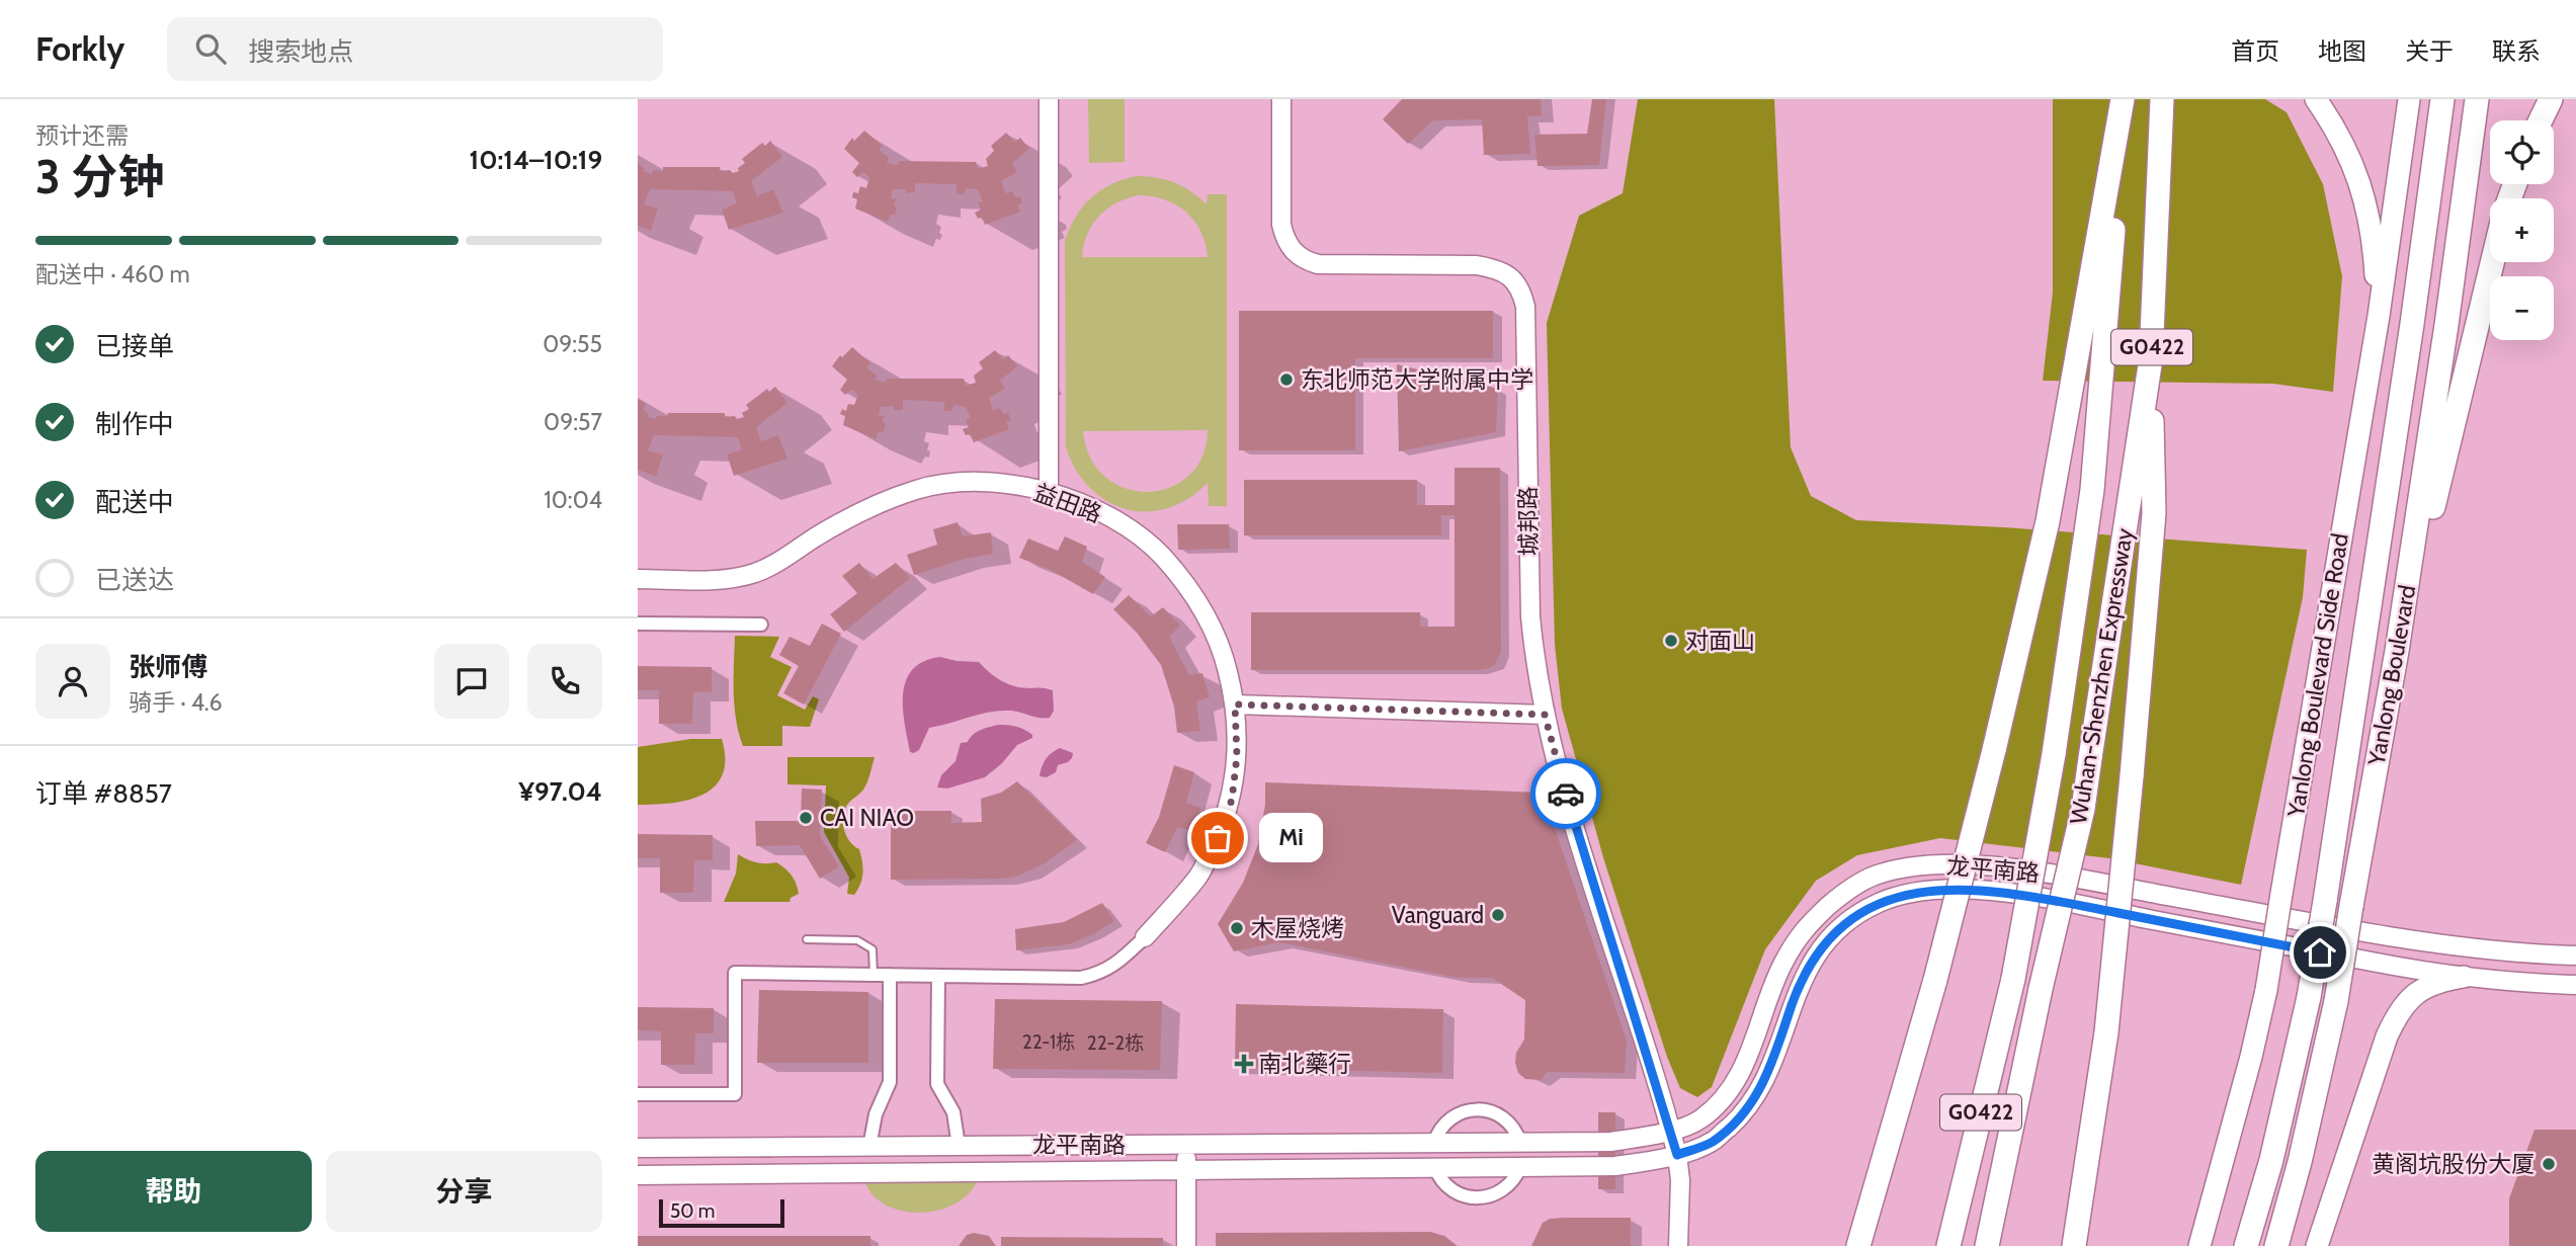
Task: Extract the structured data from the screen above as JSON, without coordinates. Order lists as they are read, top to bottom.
{
  "streets": {
    "highway": ["G0422", "Yanlong Boulevard", "Wuhan-Shenzhen Expressway"],
    "main road": [
      "益田路",
      "城邦路",
      "Yanlong Boulevard Side Road",
      "龙平南路"
    ]
  },
  "crossings": [
    ["城邦路", "龙平南路"]
  ],
  "places": {
    "other": [
      "东北师范大学附属中学",
      "对面山",
      "CAI NIAO",
      "Mi",
      "Vanguard",
      "木屋烧烤",
      "黄阁坑股份大厦"
    ],
    "health": ["南北藥行"]
  },
  "house_numbers": ["22-1栋", "22-2栋"],
  "scale_bar": "50 m",
  "page": {
    "header": "Forkly",
    "search": "搜索地点",
    "nav": [
      "首页",
      "地图",
      "关于",
      "联系"
    ],
    "heading": ["3 分钟", "预计还需", "10:14–10:19"],
    "panel": [
      "张师傅",
      "骑手 · 4.6",
      "订单 #8857",
      "¥97.04"
    ],
    "map_buttons": ["+", "−"],
    "bar": "配送中 · 460 m",
    "list": [
      ["已接单", "09:55"],
      ["制作中", "09:57"],
      ["配送中", "10:04"],
      "已送达"
    ],
    "bubble": "Mi",
    "buttons": ["帮助", "分享"],
    "scale": "50 m"
  }
}
